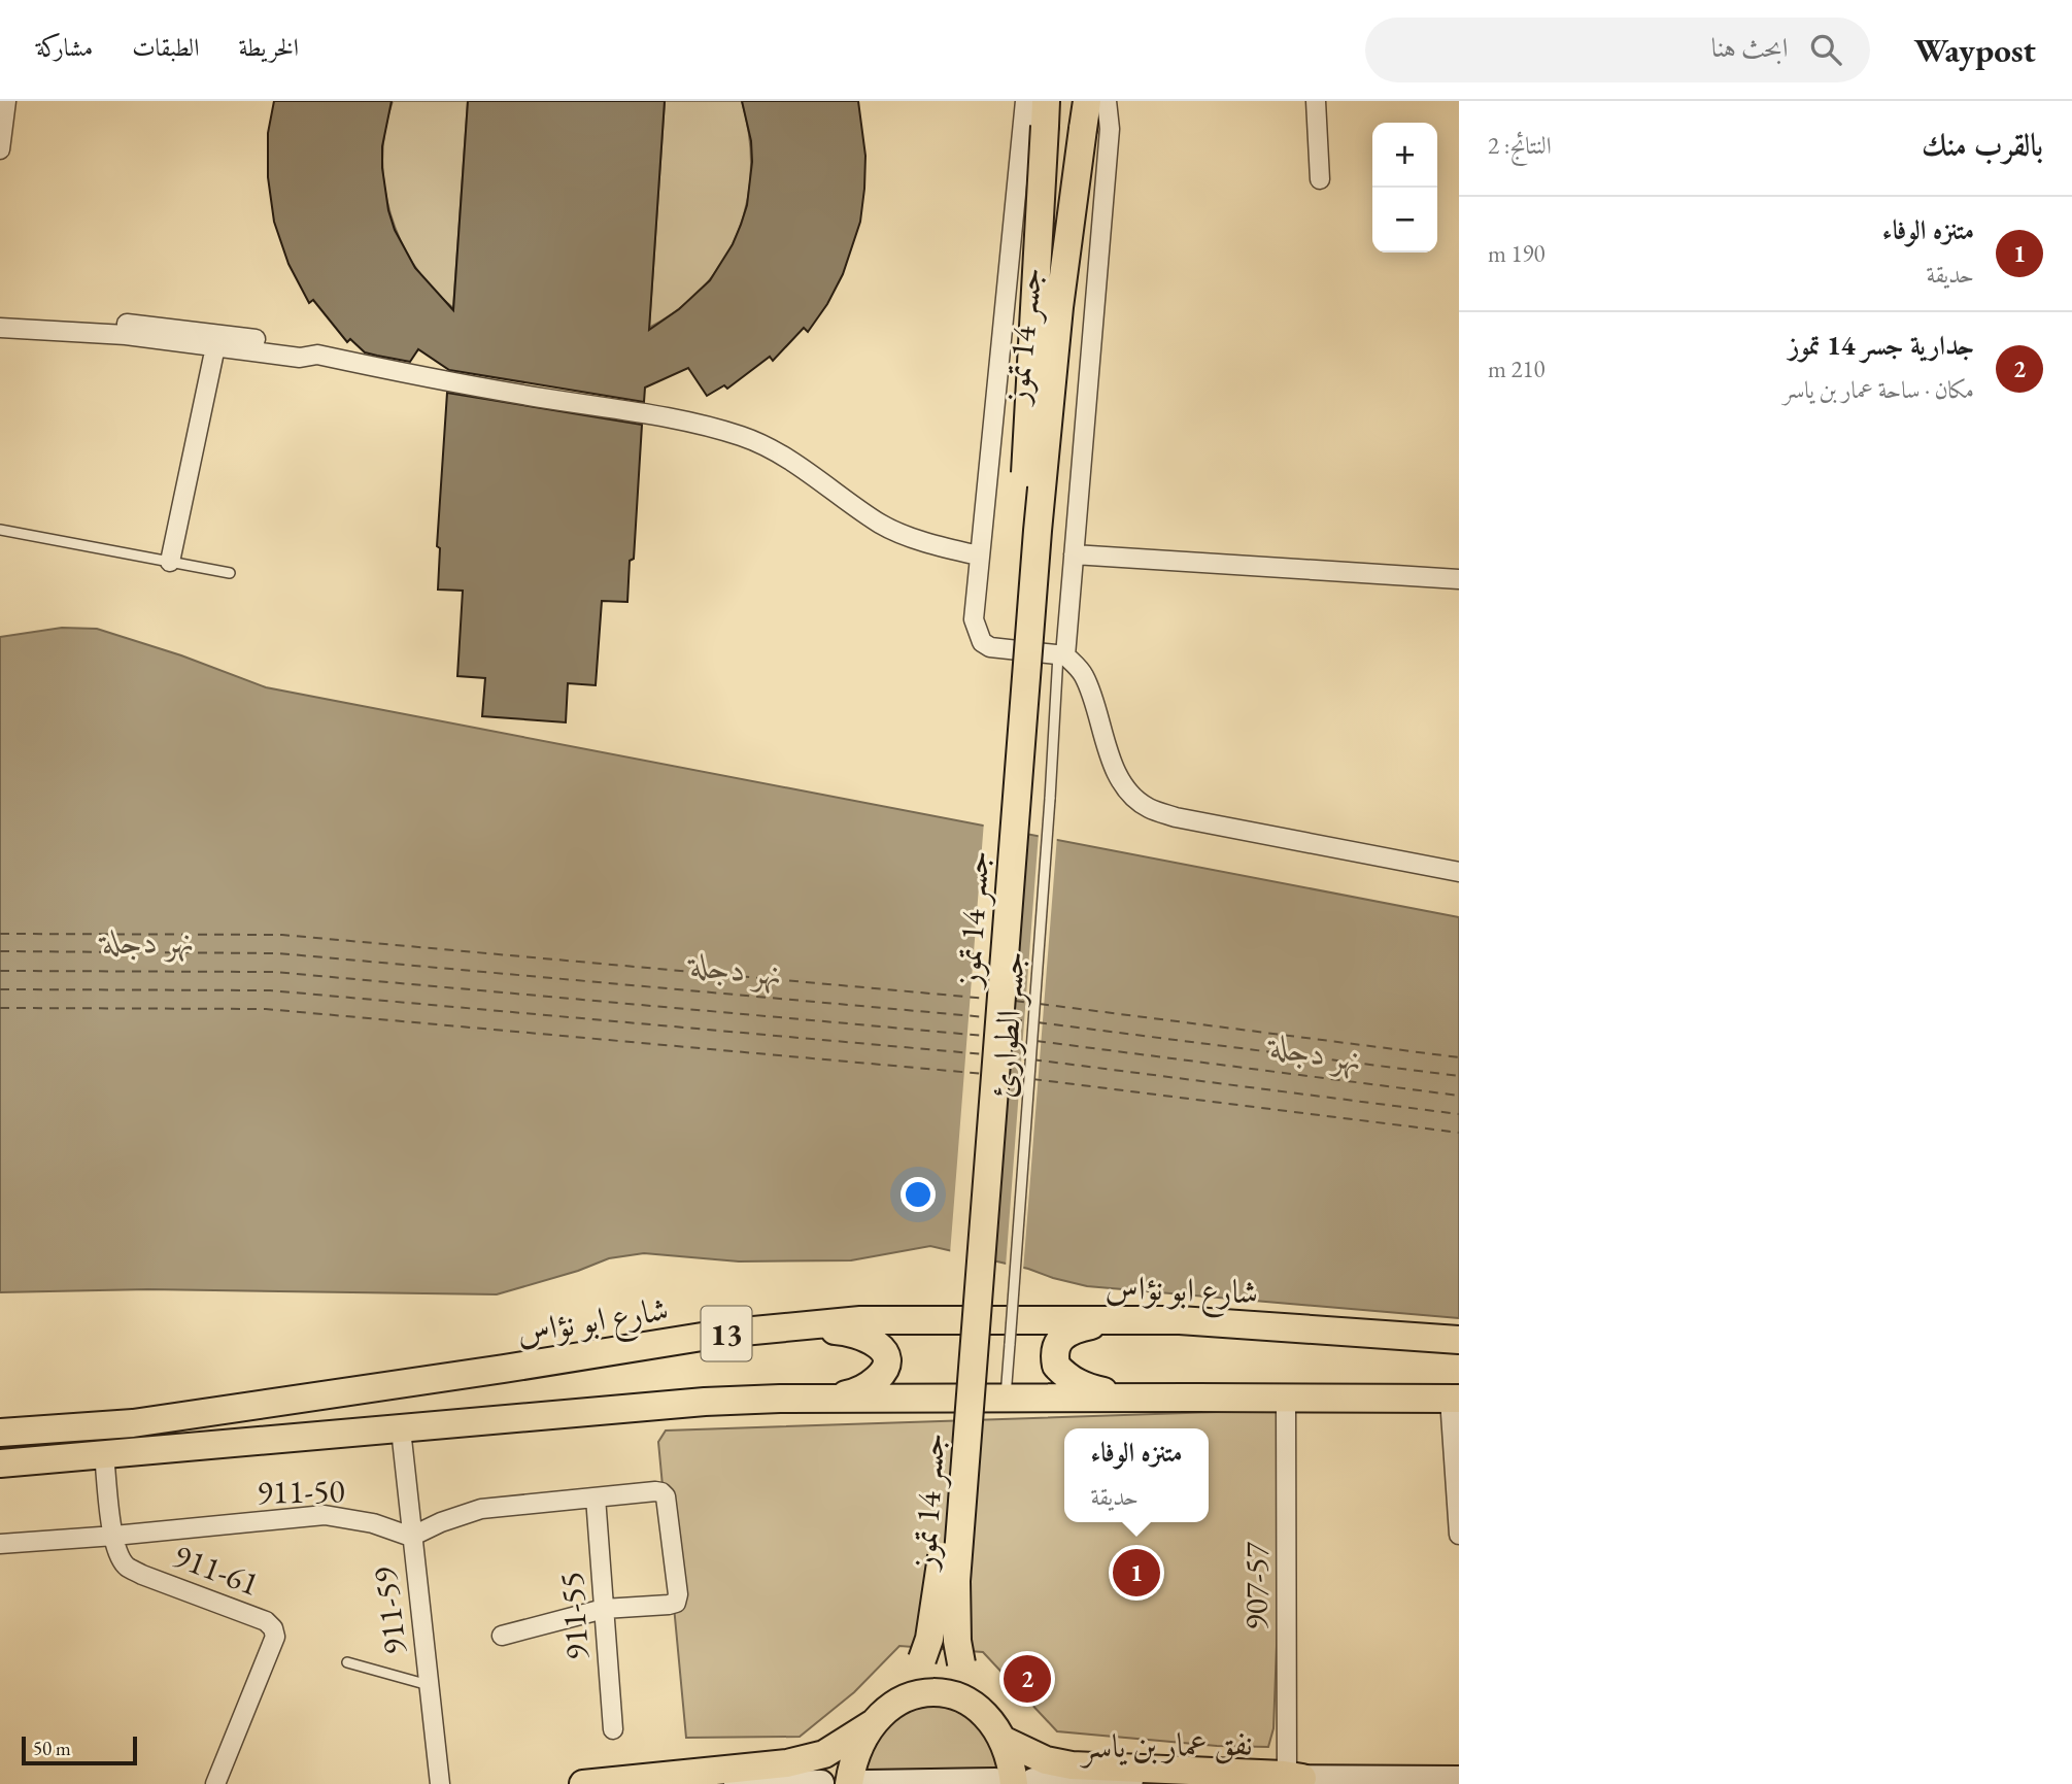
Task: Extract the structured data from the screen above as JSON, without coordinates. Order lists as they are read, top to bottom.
{
  "streets": {
    "main road": [
      "جسر 14 تموز",
      "شارع ابو نؤاس",
      "13",
      "نفق عمار بن ياسر"
    ],
    "street": [
      "911-50",
      "911-61",
      "907-57",
      "911-59",
      "911-55"
    ],
    "lane": ["جسر الطوارئ"]
  },
  "crossings": [
    ["جسر الطوارئ", "13"],
    ["13", "911-61"],
    ["13", "907-57"],
    ["13", "911-59"],
    ["911-50", "911-61"],
    ["911-50", "911-59"],
    ["907-57", "نفق عمار بن ياسر"]
  ],
  "water": ["نهر دجلة"],
  "scale_bar": "50 m",
  "page": {
    "header": "Waypost",
    "search": "ابحث هنا",
    "nav": ["الخريطة", "الطبقات", "مشاركة"],
    "heading": ["بالقرب منك", "النتائج: 2"],
    "map_buttons": ["+", "−"],
    "list": [
      {
        "mark": "1",
        "name": "متنزه الوفاء",
        "note": "حديقة",
        "value": "190 m"
      },
      {
        "mark": "2",
        "name": "جدارية جسر 14 تموز",
        "note": "مكان · ساحة عمار بن ياسر",
        "value": "210 m"
      }
    ],
    "popup": ["متنزه الوفاء", "حديقة"],
    "pins": ["1", "2"],
    "scale": "50 m"
  }
}
